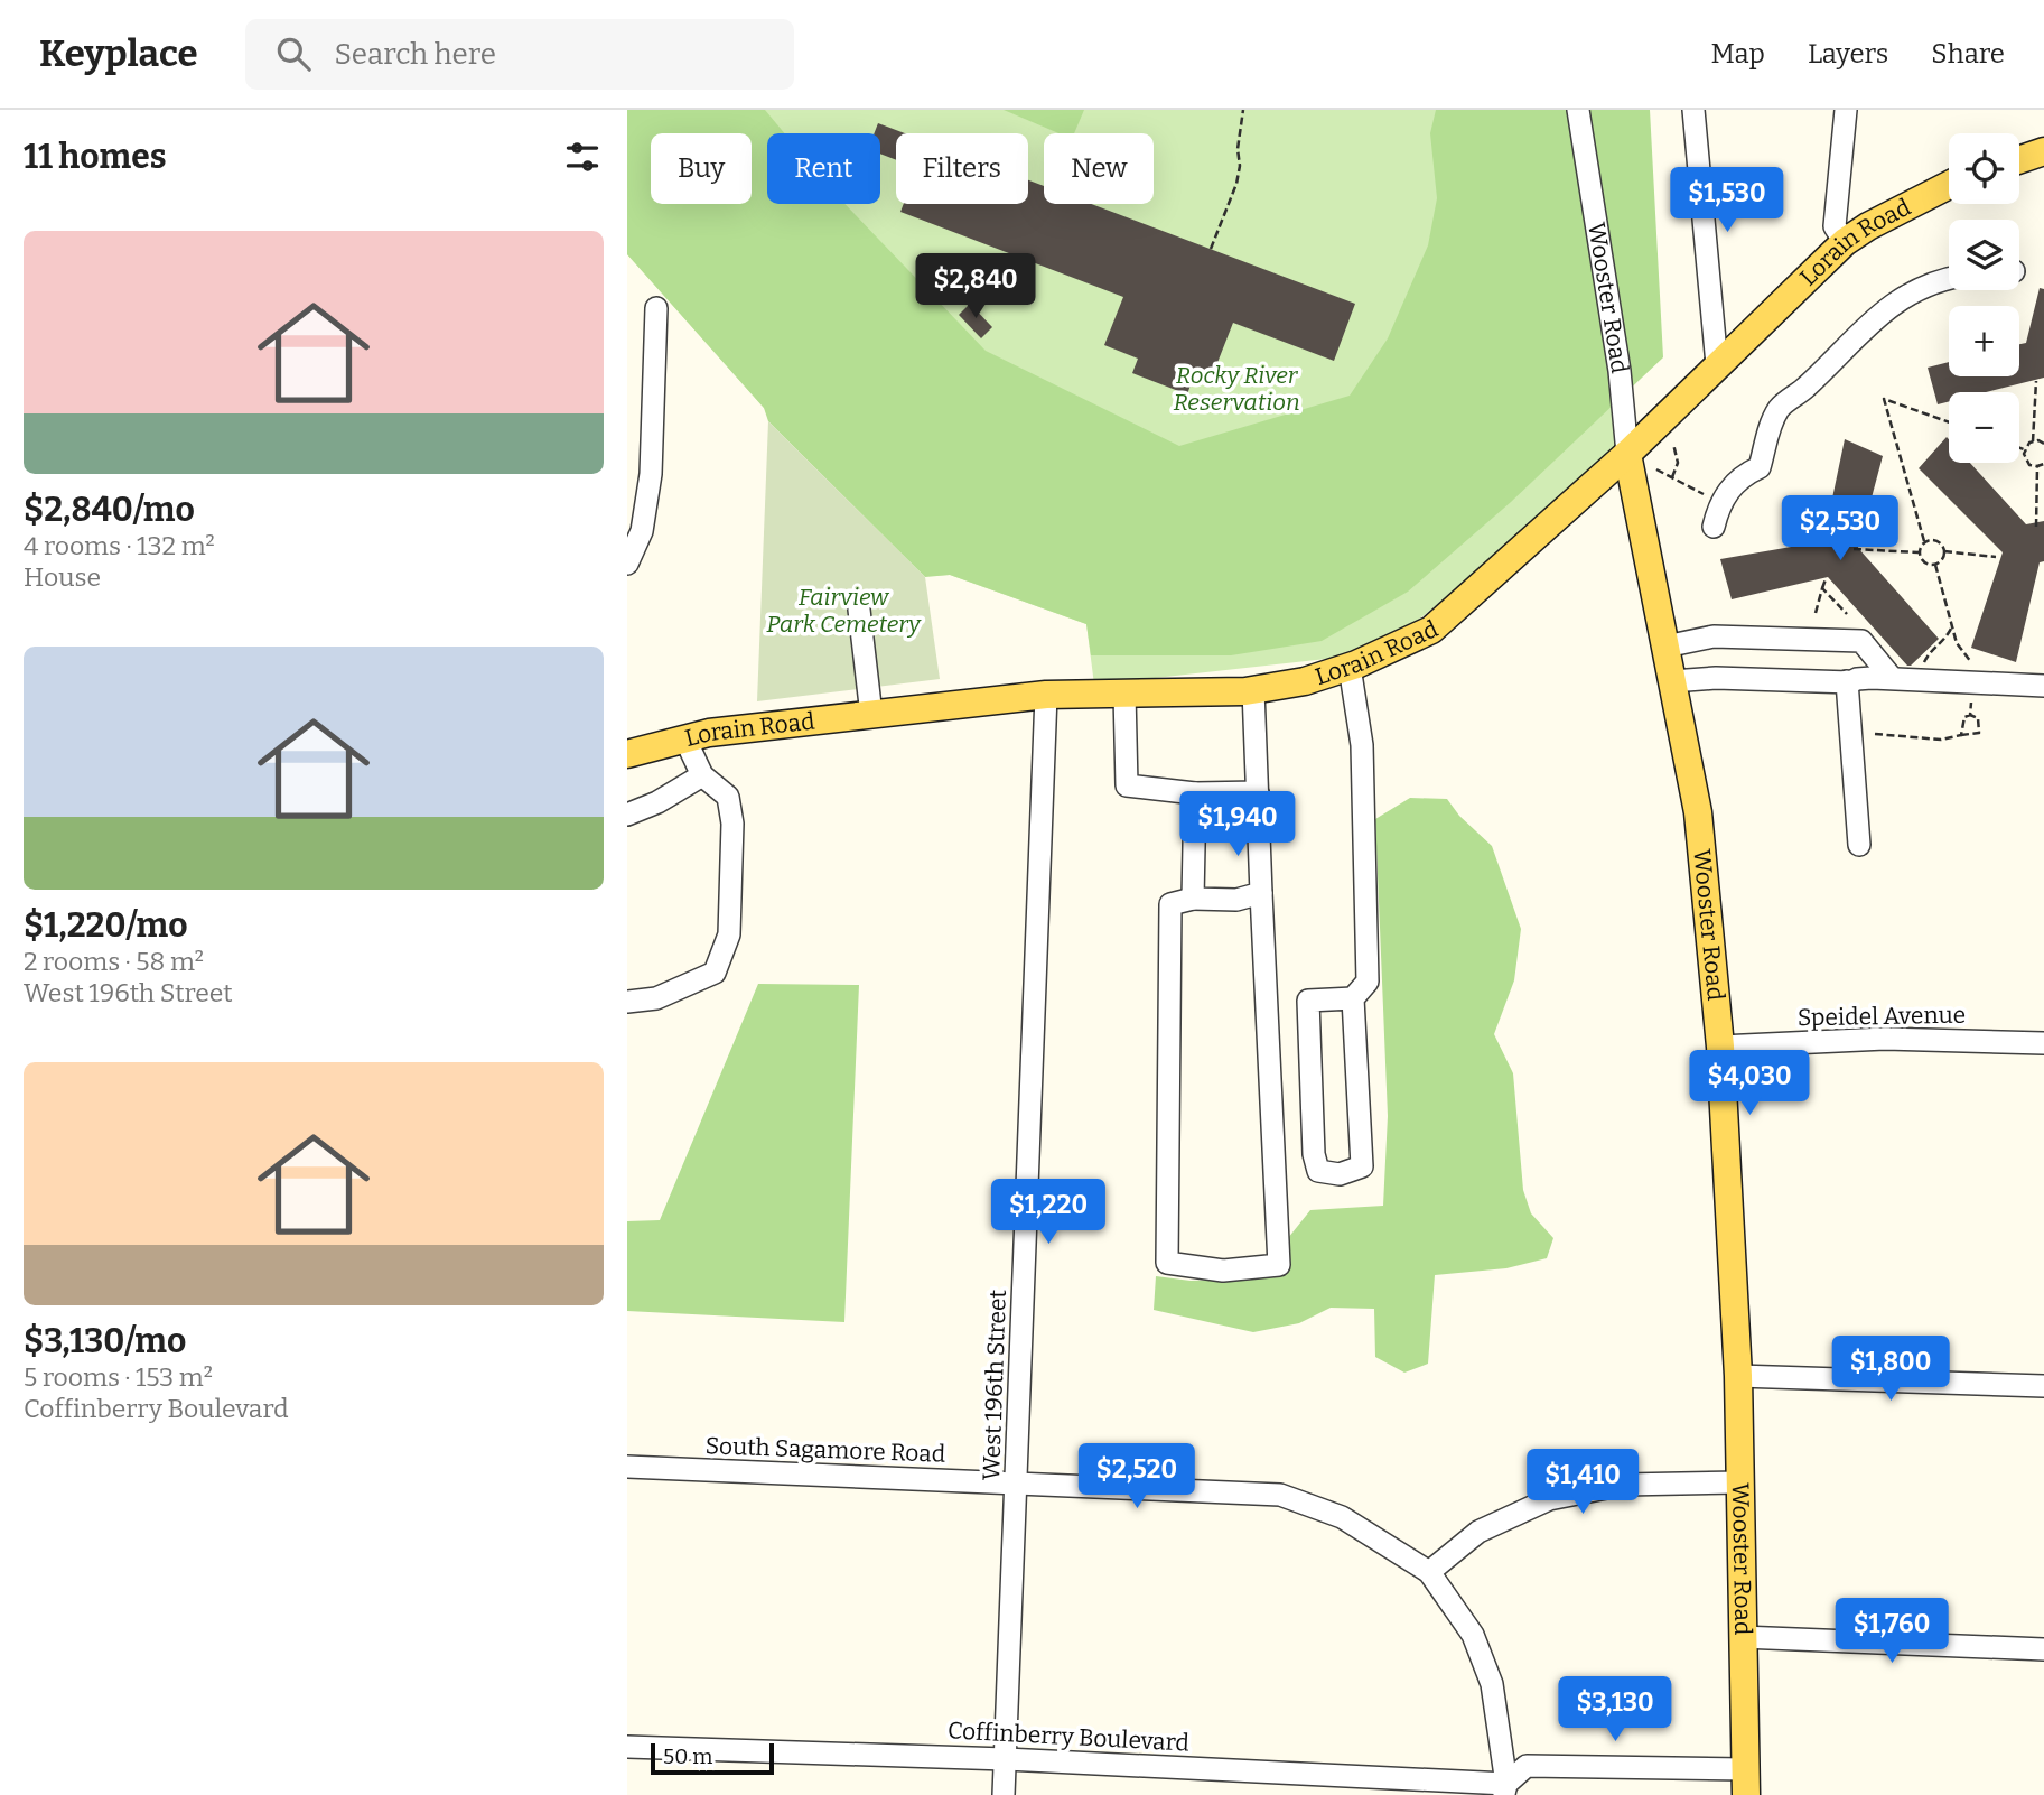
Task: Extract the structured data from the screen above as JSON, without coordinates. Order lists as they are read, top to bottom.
{
  "streets": {
    "main road": ["Lorain Road", "Wooster Road"],
    "street": [
      "Speidel Avenue",
      "West 196th Street",
      "South Sagamore Road",
      "Coffinberry Boulevard"
    ]
  },
  "crossings": [
    ["Lorain Road", "Wooster Road"],
    ["Lorain Road", "West 196th Street"],
    ["Wooster Road", "Speidel Avenue"],
    ["West 196th Street", "South Sagamore Road"],
    ["West 196th Street", "Coffinberry Boulevard"],
    ["South Sagamore Road", "Coffinberry Boulevard"]
  ],
  "parks": ["Rocky River Reservation", "Fairview Park Cemetery"],
  "scale_bar": "50 m",
  "page": {
    "header": "Keyplace",
    "search": "Search here",
    "nav": ["Map", "Layers", "Share"],
    "heading": "11 homes",
    "map_buttons": ["+", "−"],
    "chip": [
      "Buy",
      "Rent",
      "Filters",
      "New"
    ],
    "price": [
      "$1,530",
      "$2,840",
      "$2,530",
      "$1,940",
      "$4,030",
      "$1,220",
      "$1,800",
      "$2,520",
      "$1,410",
      "$1,760",
      "$3,130"
    ],
    "list": [
      {
        "name": "$2,840/mo",
        "note": "4 rooms · 132 m² · House"
      },
      {
        "name": "$1,220/mo",
        "note": "2 rooms · 58 m² · West 196th Street"
      },
      {
        "name": "$3,130/mo",
        "note": "5 rooms · 153 m² · Coffinberry Boulevard"
      }
    ],
    "scale": "50 m"
  }
}
